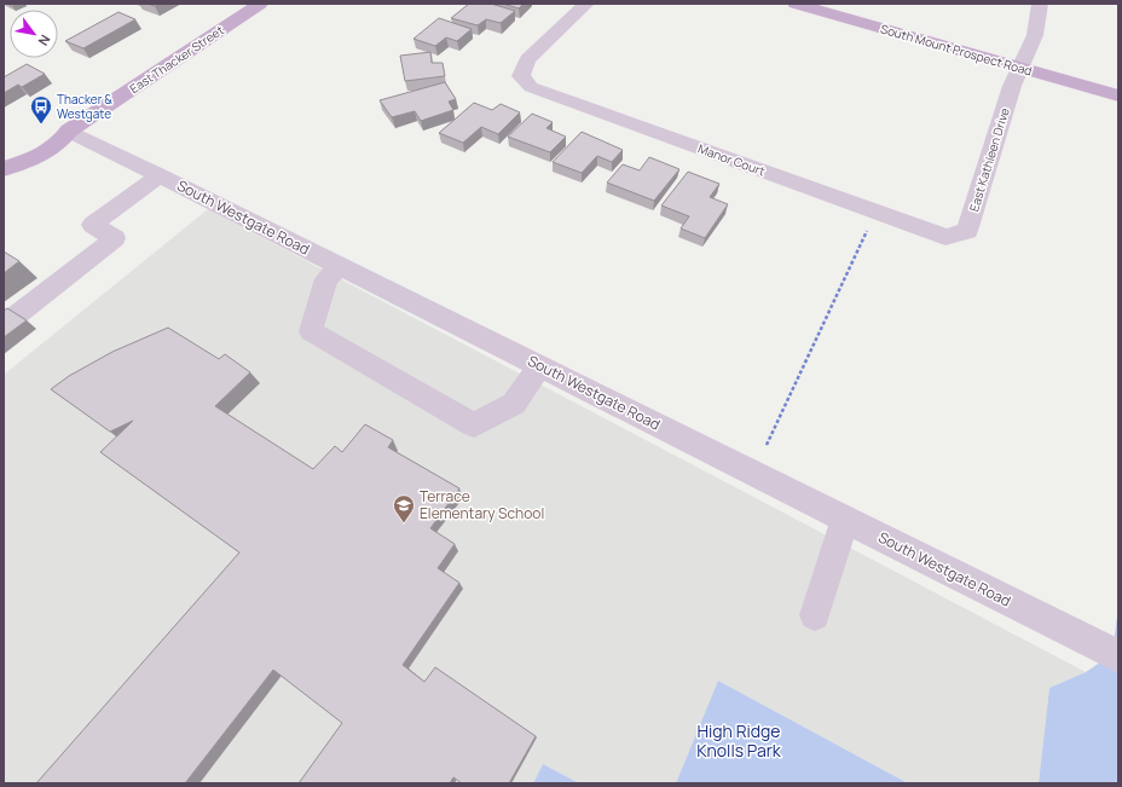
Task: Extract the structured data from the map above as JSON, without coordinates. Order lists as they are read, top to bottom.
{
  "streets": {
    "main road": ["South Mount Prospect Road", "East Thacker Street"],
    "street": ["Manor Court", "East Kathleen Drive", "South Westgate Road"]
  },
  "crossings": [
    ["South Mount Prospect Road", "East Kathleen Drive"],
    ["East Thacker Street", "South Westgate Road"],
    ["Manor Court", "East Kathleen Drive"]
  ],
  "parks": ["High Ridge Knolls Park"],
  "places": {
    "bus stop": ["Thacker & Westgate"],
    "school or university": ["Terrace Elementary School"]
  },
  "north": "bottom right"
}
